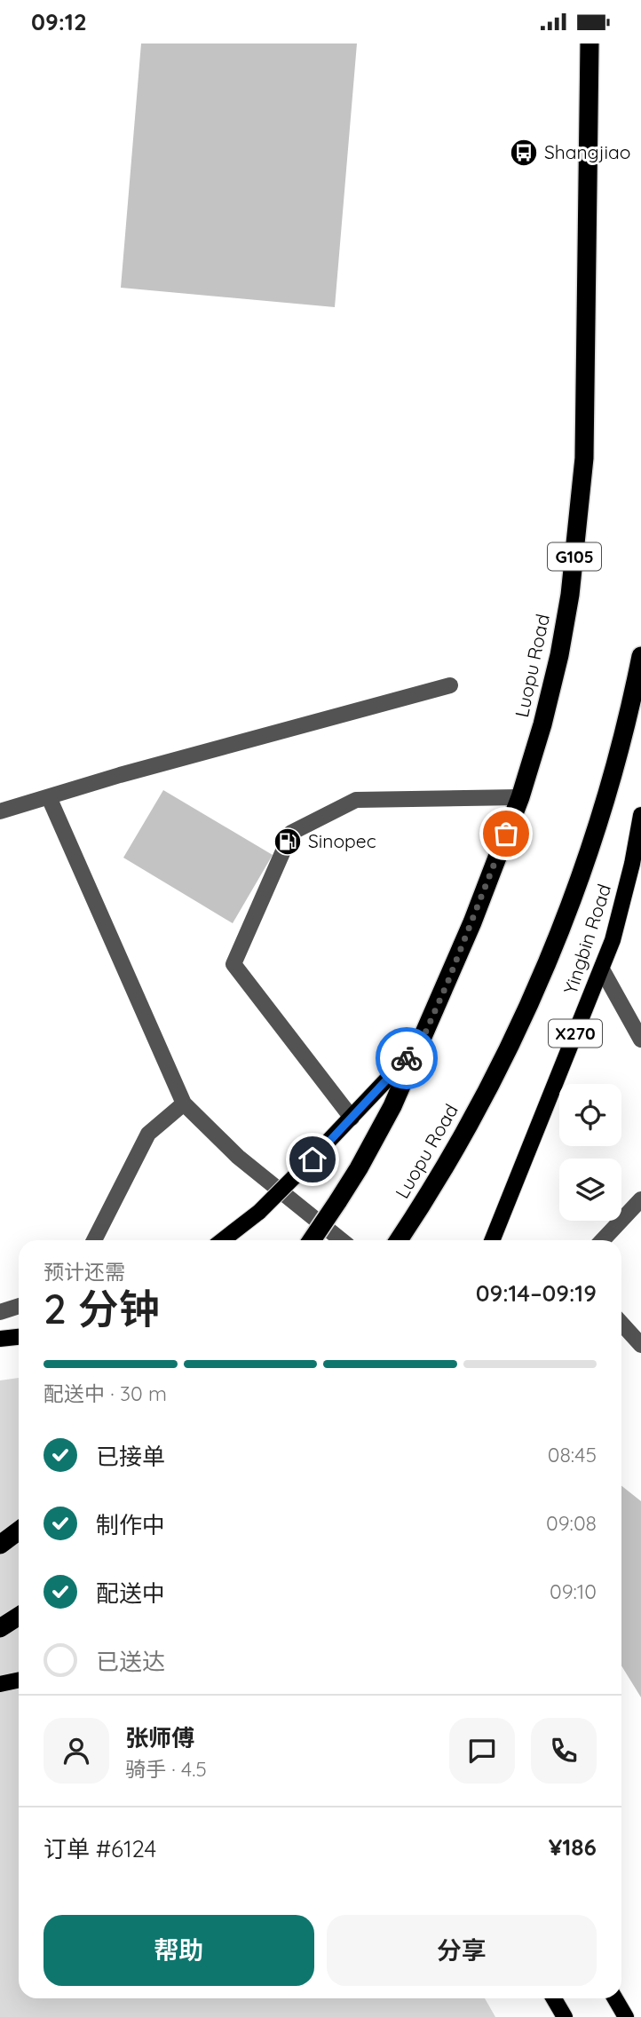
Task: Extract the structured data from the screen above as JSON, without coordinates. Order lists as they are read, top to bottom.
{
  "streets": {
    "highway": ["G105", "Luopu Road"],
    "main road": ["Yingbin Road", "X270"]
  },
  "places": {
    "bus stop": ["Shangjiao"],
    "fuel station": ["Sinopec"]
  },
  "page": {
    "status": "09:12",
    "heading": ["2 分钟", "预计还需", "09:14–09:19"],
    "panel": [
      "张师傅",
      "骑手 · 4.5",
      "订单 #6124",
      "¥186"
    ],
    "bar": "配送中 · 30 m",
    "list": [
      ["已接单", "08:45"],
      ["制作中", "09:08"],
      ["配送中", "09:10"],
      "已送达"
    ],
    "buttons": ["帮助", "分享"]
  }
}
